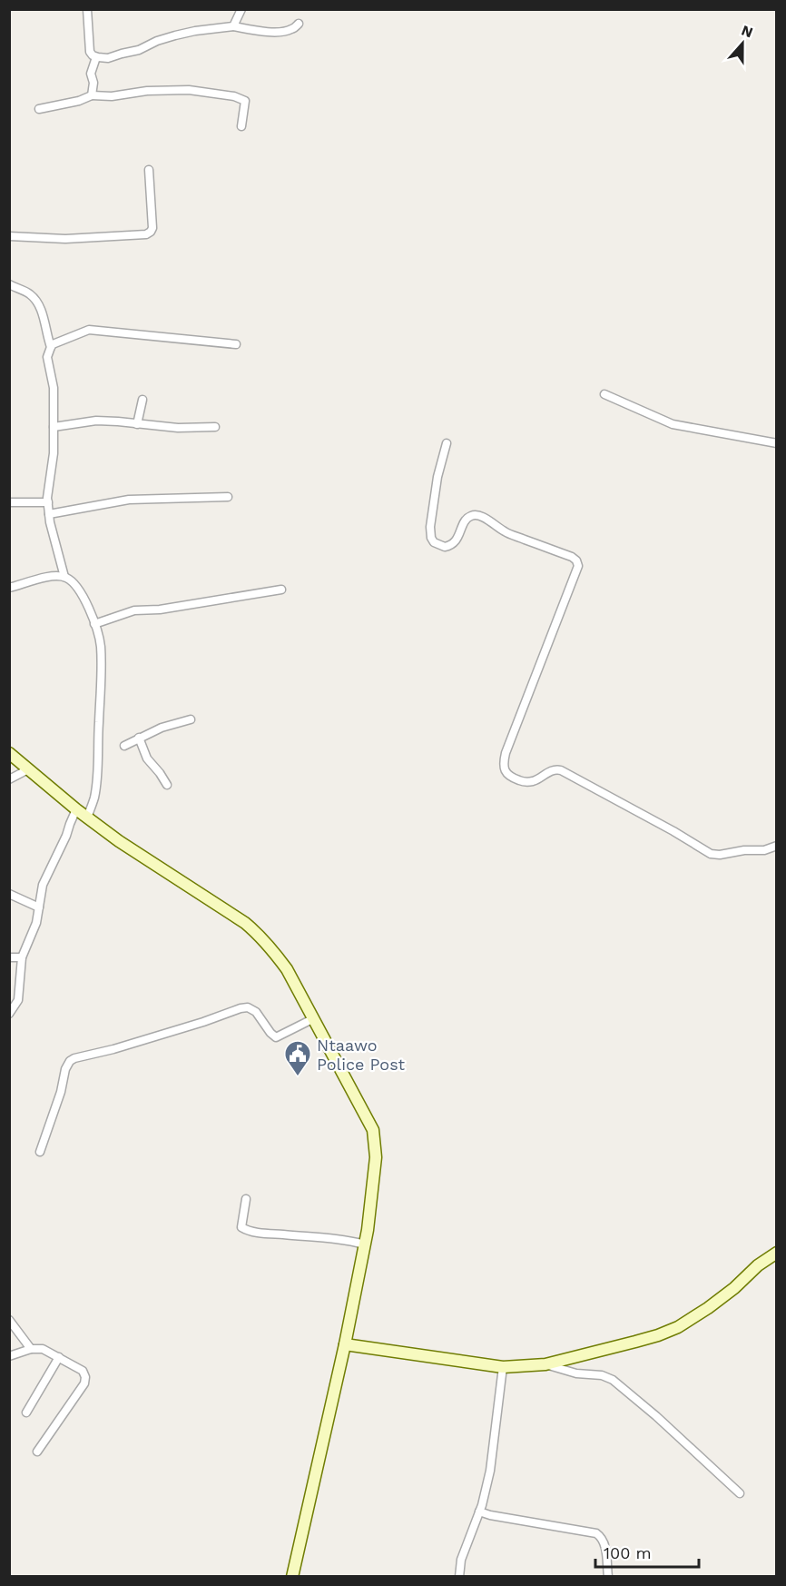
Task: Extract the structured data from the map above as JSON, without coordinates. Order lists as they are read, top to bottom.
{
  "places": {
    "public building": ["Ntaawo Police Post"]
  },
  "scale_bar": "100 m",
  "north": "top"
}
